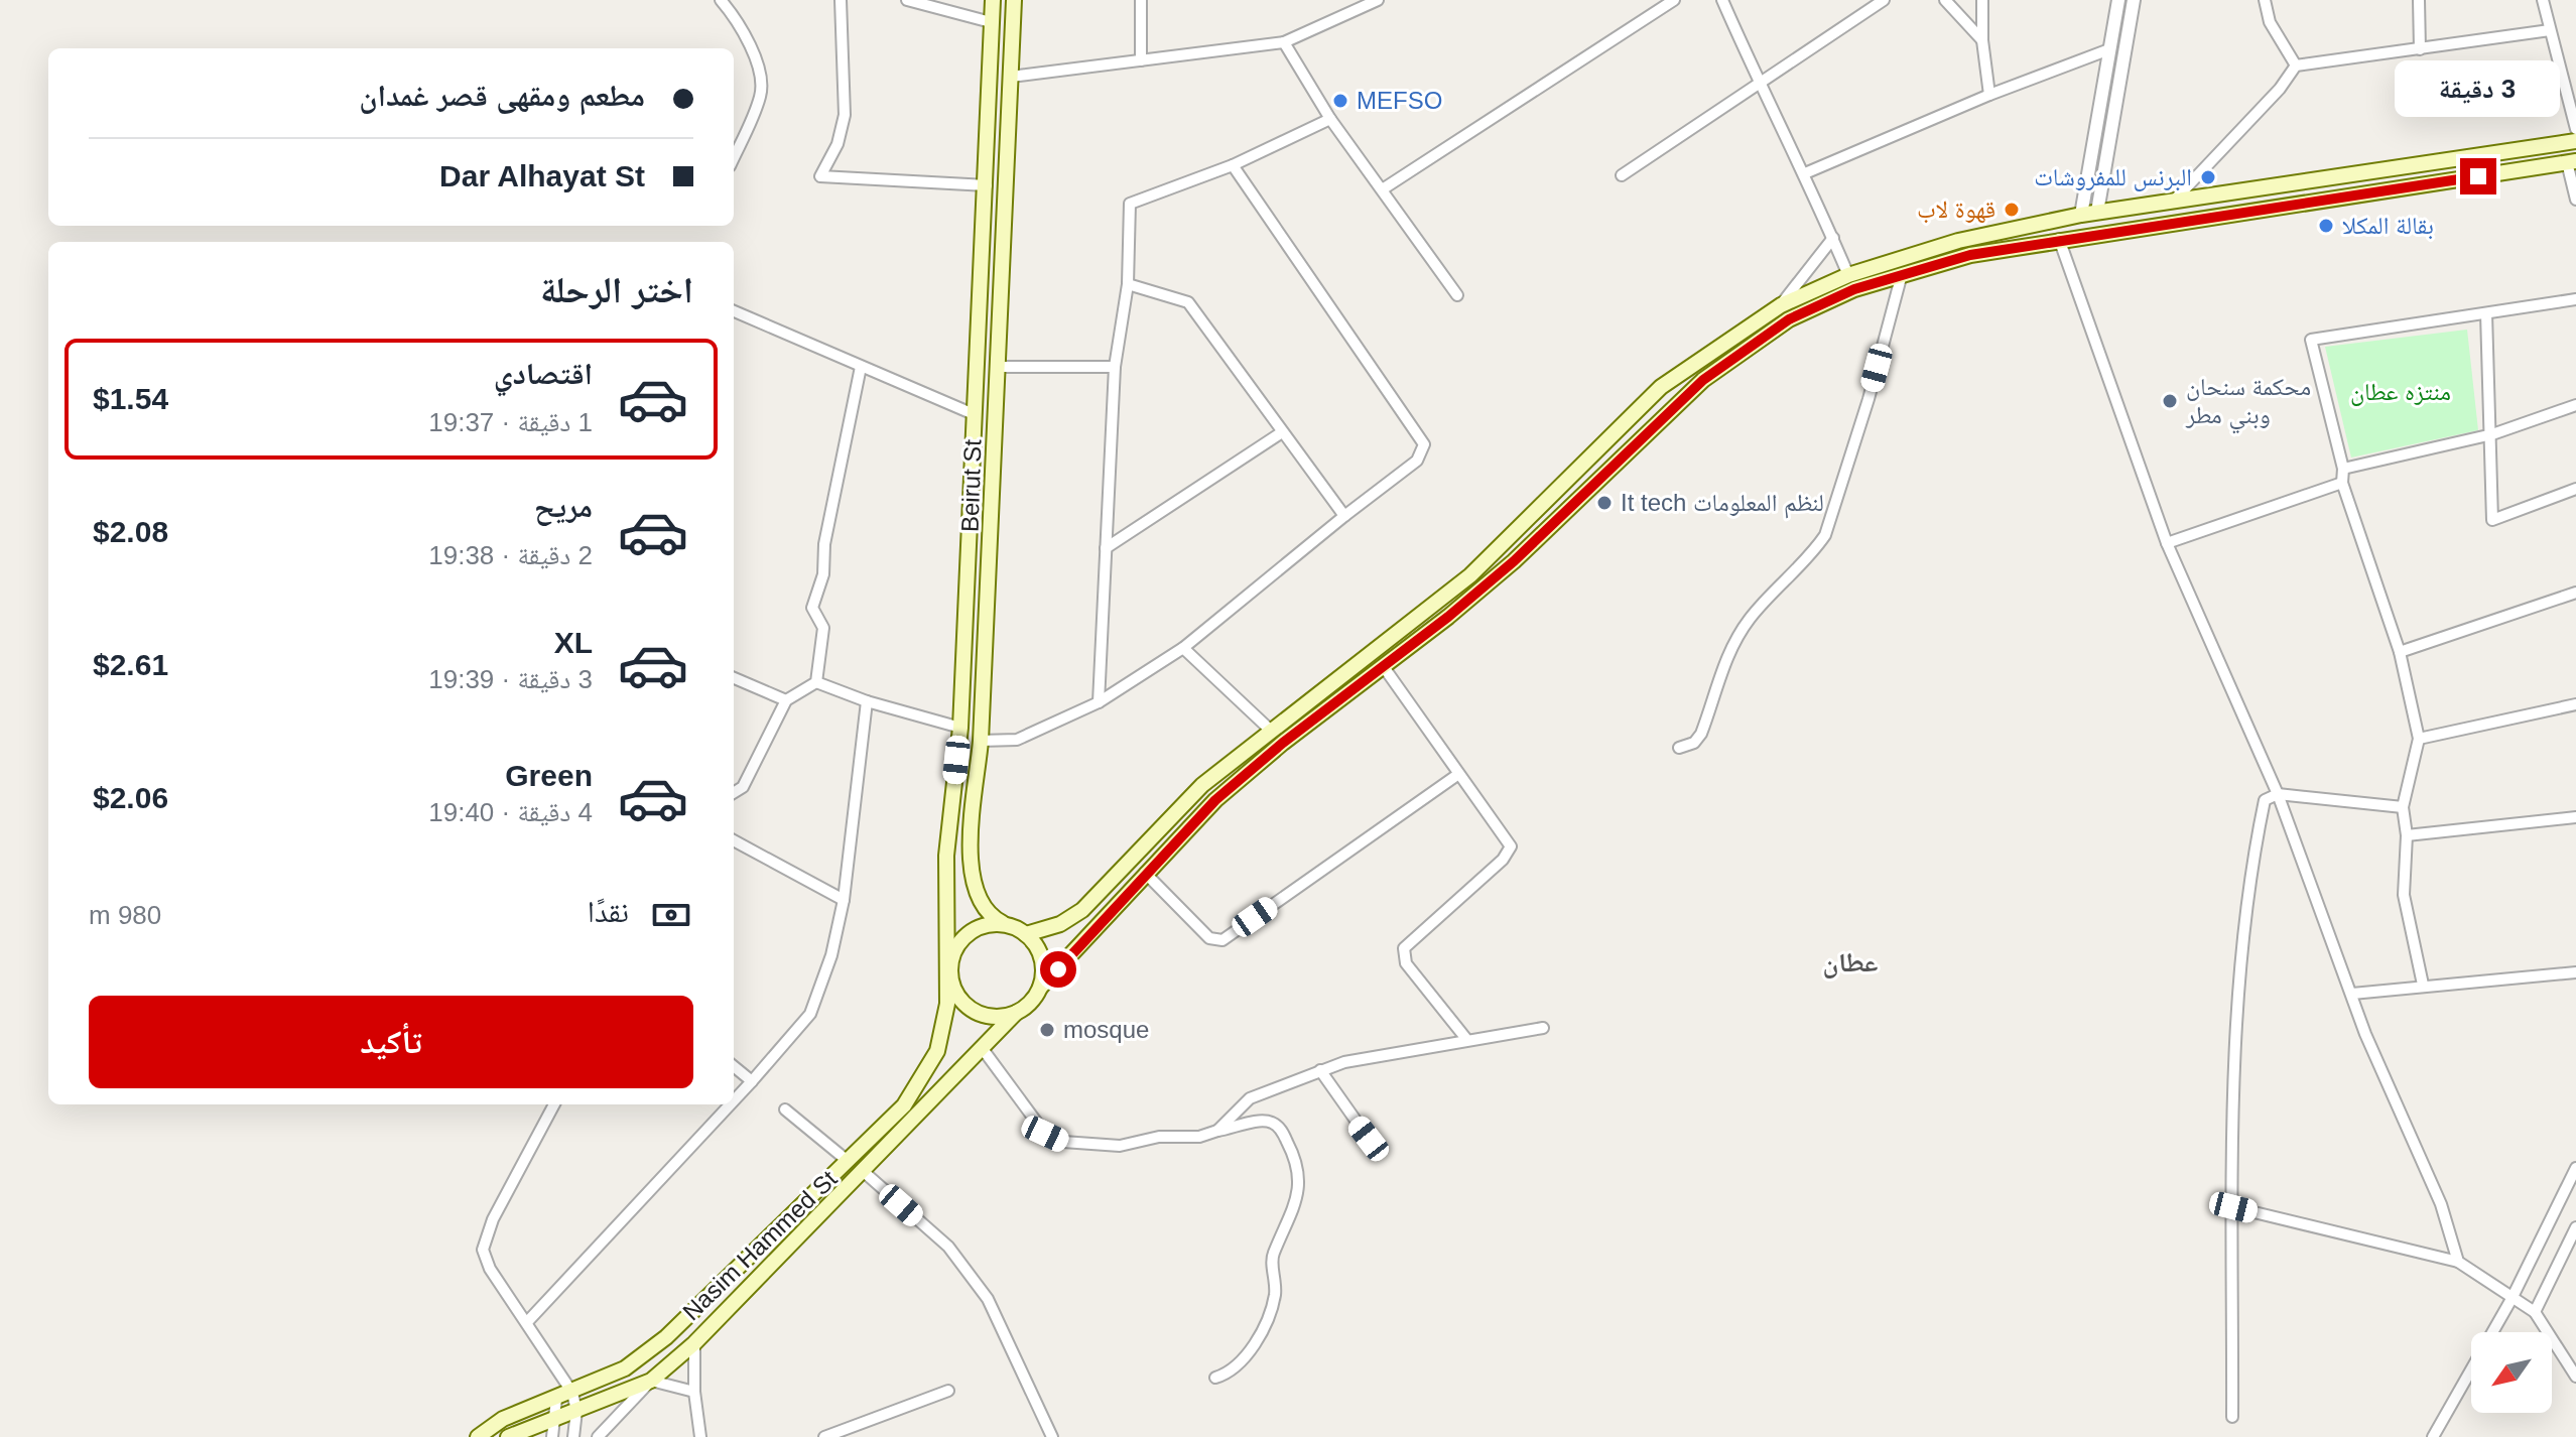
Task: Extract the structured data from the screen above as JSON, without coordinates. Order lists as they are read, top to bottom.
{
  "streets": {
    "main road": ["Beirut St", "Nasim Hammed St"]
  },
  "crossings": [
    ["Beirut St", "Nasim Hammed St"]
  ],
  "districts": ["عطان"],
  "parks": ["منتزه عطان"],
  "places": [
    "MEFSO",
    "البرنس للمفروشات",
    "قهوة لاب",
    "بقالة المكلا",
    "محكمة سنحان وبني مطر",
    "It tech لنظم المعلومات",
    "mosque"
  ],
  "north": "bottom left",
  "page": {
    "banner": ["مطعم ومقهى قصر غمدان", "Dar Alhayat St"],
    "bubble": "3 دقيقة",
    "heading": "اختر الرحلة",
    "list": [
      {
        "name": "اقتصادي",
        "note": "1 دقيقة · 19:37",
        "value": "$1.54"
      },
      {
        "name": "مريح",
        "note": "2 دقيقة · 19:38",
        "value": "$2.08"
      },
      {
        "name": "XL",
        "note": "3 دقيقة · 19:39",
        "value": "$2.61"
      },
      {
        "name": "Green",
        "note": "4 دقيقة · 19:40",
        "value": "$2.06"
      }
    ],
    "pay": ["نقدًا", "980 m"],
    "buttons": "تأكيد"
  }
}
